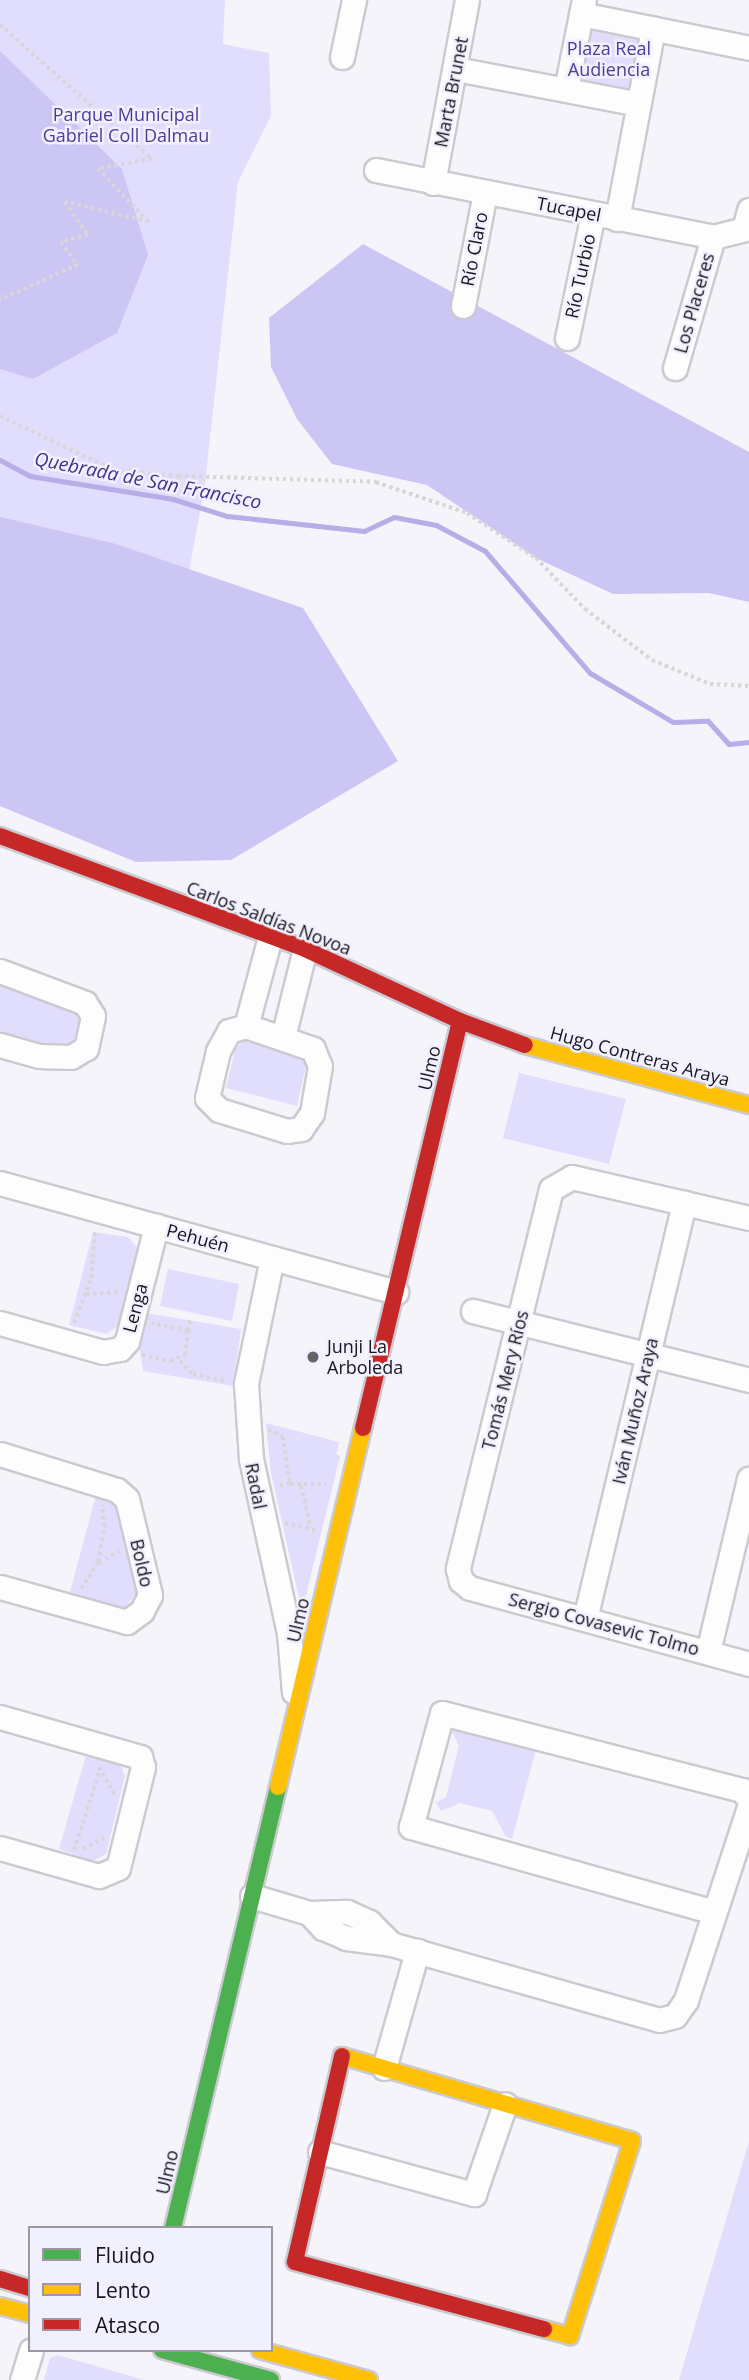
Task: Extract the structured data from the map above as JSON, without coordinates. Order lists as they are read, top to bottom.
{
  "streets": {
    "street": [
      "Marta Brunet",
      "Tucapel",
      "Río Claro",
      "Río Turbio",
      "Los Placeres",
      "Carlos Saldías Novoa",
      "Hugo Contreras Araya",
      "Ulmo",
      "Pehuén",
      "Lenga",
      "Tomás Mery Ríos",
      "Iván Muñoz Araya",
      "Radal",
      "Boldo",
      "Sergio Covasevic Tolmo"
    ]
  },
  "crossings": [
    ["Marta Brunet", "Tucapel"],
    ["Tucapel", "Río Claro"],
    ["Tucapel", "Río Turbio"],
    ["Tucapel", "Los Placeres"],
    ["Carlos Saldías Novoa", "Hugo Contreras Araya"],
    ["Carlos Saldías Novoa", "Ulmo"],
    ["Ulmo", "Pehuén"],
    ["Ulmo", "Radal"],
    ["Pehuén", "Lenga"],
    ["Pehuén", "Radal"],
    ["Tomás Mery Ríos", "Iván Muñoz Araya"],
    ["Tomás Mery Ríos", "Sergio Covasevic Tolmo"],
    ["Iván Muñoz Araya", "Sergio Covasevic Tolmo"]
  ],
  "water": ["Quebrada de San Francisco"],
  "parks": ["Plaza Real Audiencia", "Parque Municipal Gabriel Coll Dalmau"],
  "places": ["Junji La Arboleda"],
  "legend": ["Fluido", "Lento", "Atasco"]
}
